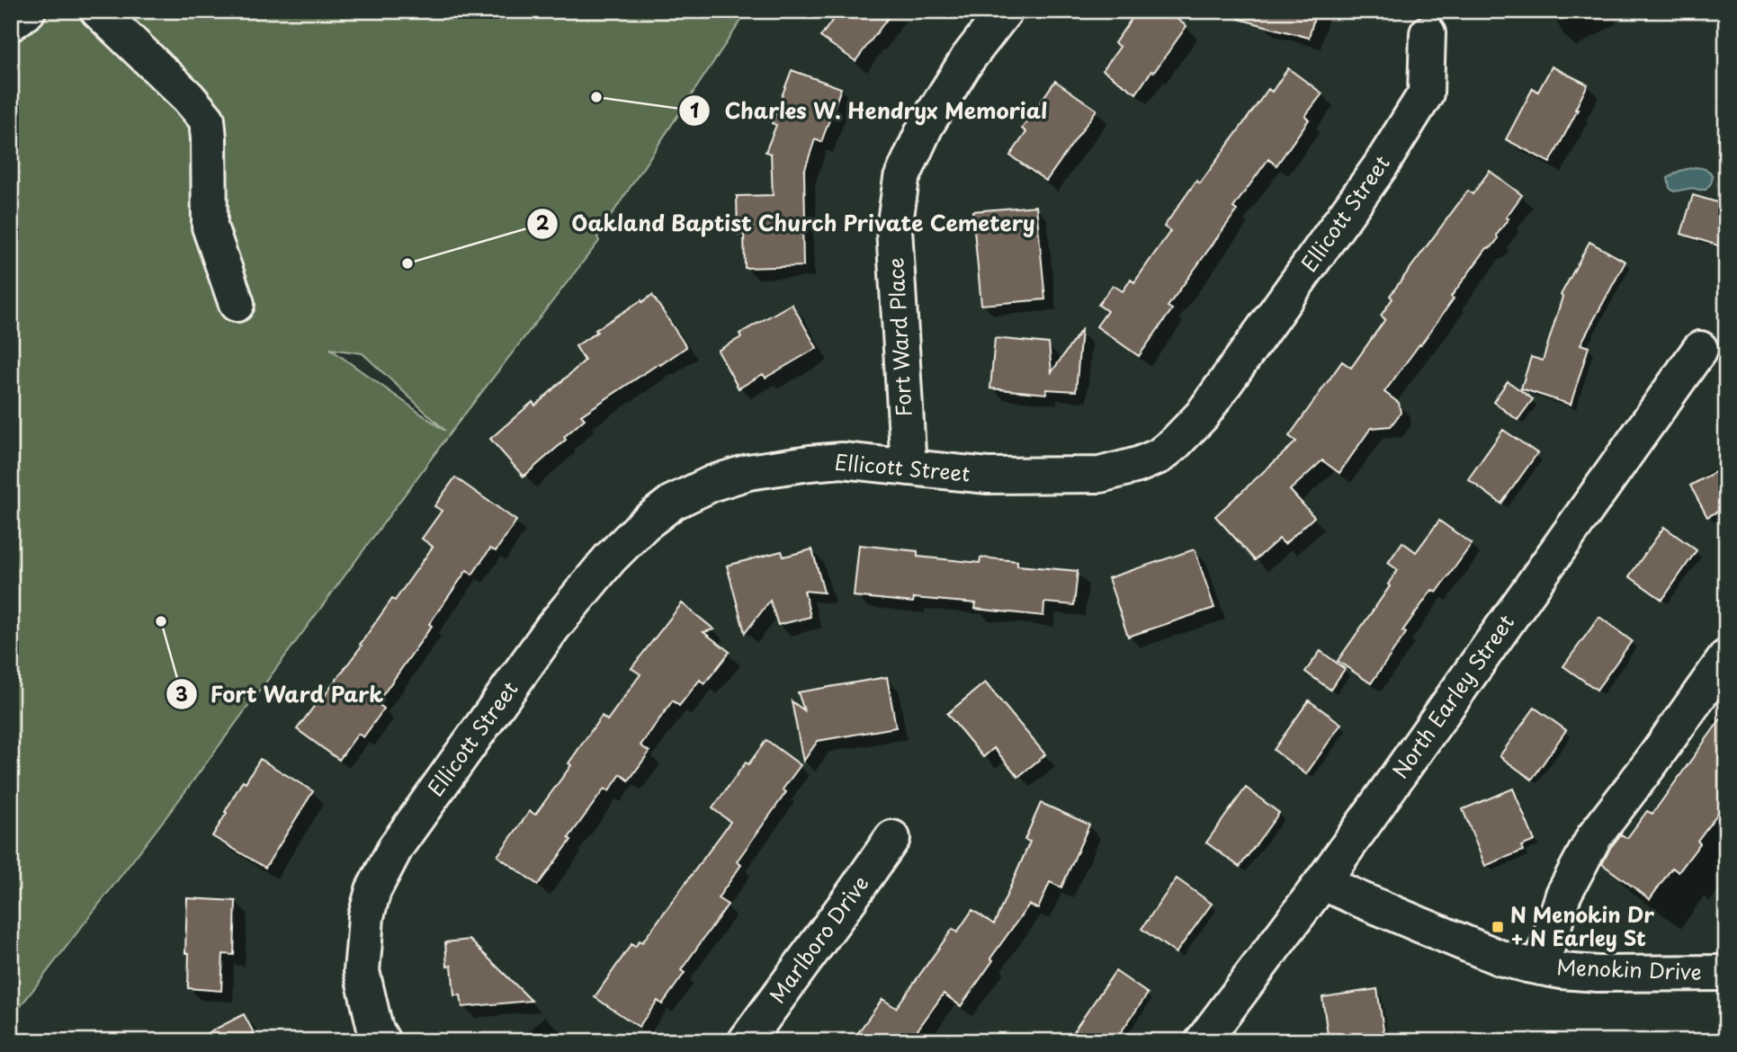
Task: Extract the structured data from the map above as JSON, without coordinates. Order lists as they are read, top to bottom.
{
  "streets": {
    "street": [
      "Ellicott Street",
      "Fort Ward Place",
      "North Earley Street",
      "Marlboro Drive",
      "Menokin Drive"
    ]
  },
  "crossings": [
    ["Ellicott Street", "Fort Ward Place"],
    ["North Earley Street", "Menokin Drive"]
  ],
  "places": {
    "other": ["Charles W. Hendryx Memorial", "Oakland Baptist Church Private Cemetery", "Fort Ward Park"],
    "transit": ["N Menokin Dr + N Earley St"]
  }
}
